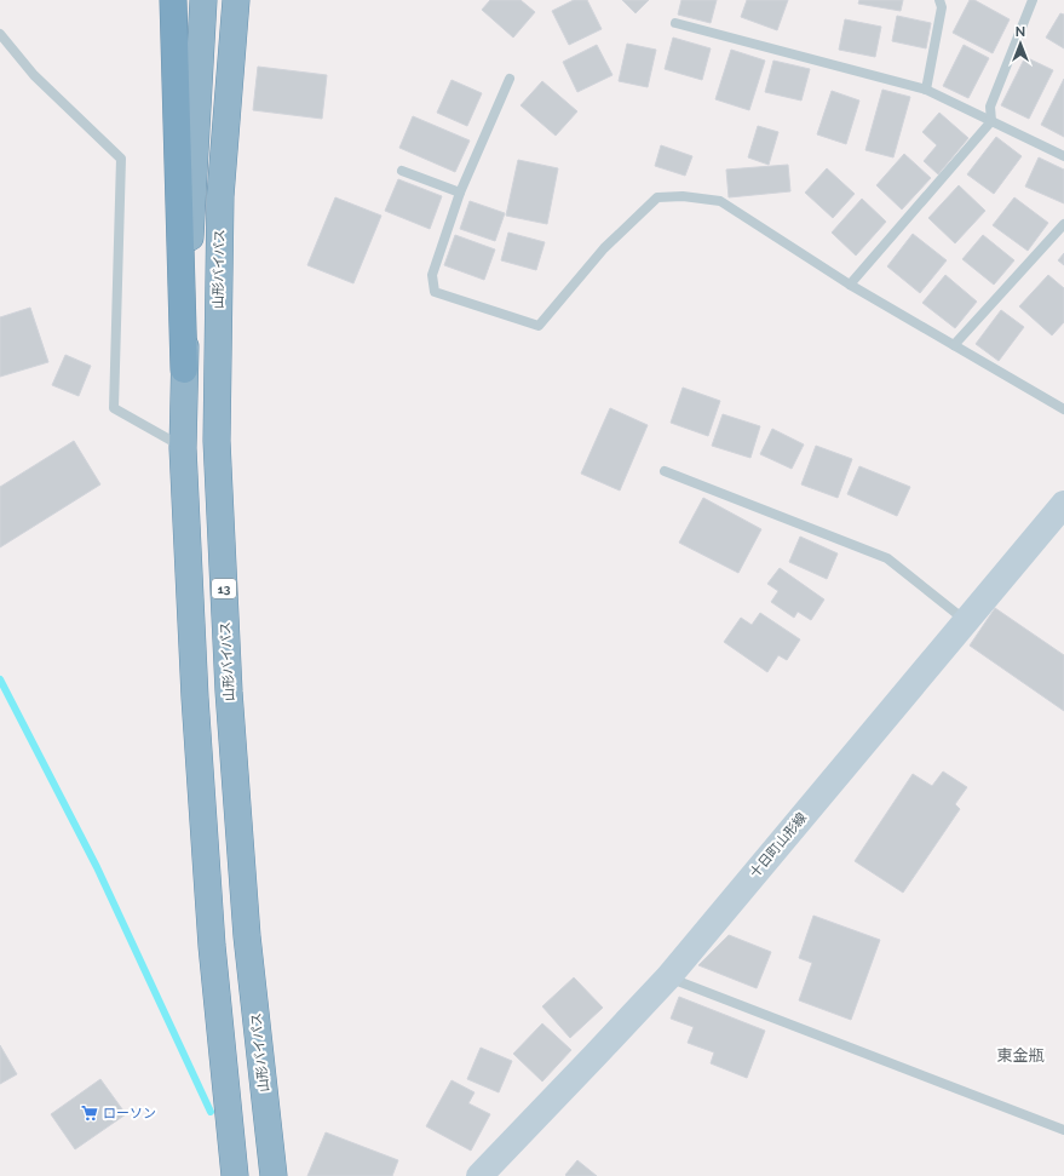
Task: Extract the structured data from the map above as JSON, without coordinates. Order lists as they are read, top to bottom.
{
  "streets": {
    "highway": ["山形バイパス", "13"],
    "main road": ["十日町山形線"]
  },
  "districts": ["東金瓶"],
  "places": {
    "supermarket": ["ローソン"]
  },
  "north": "top"
}
